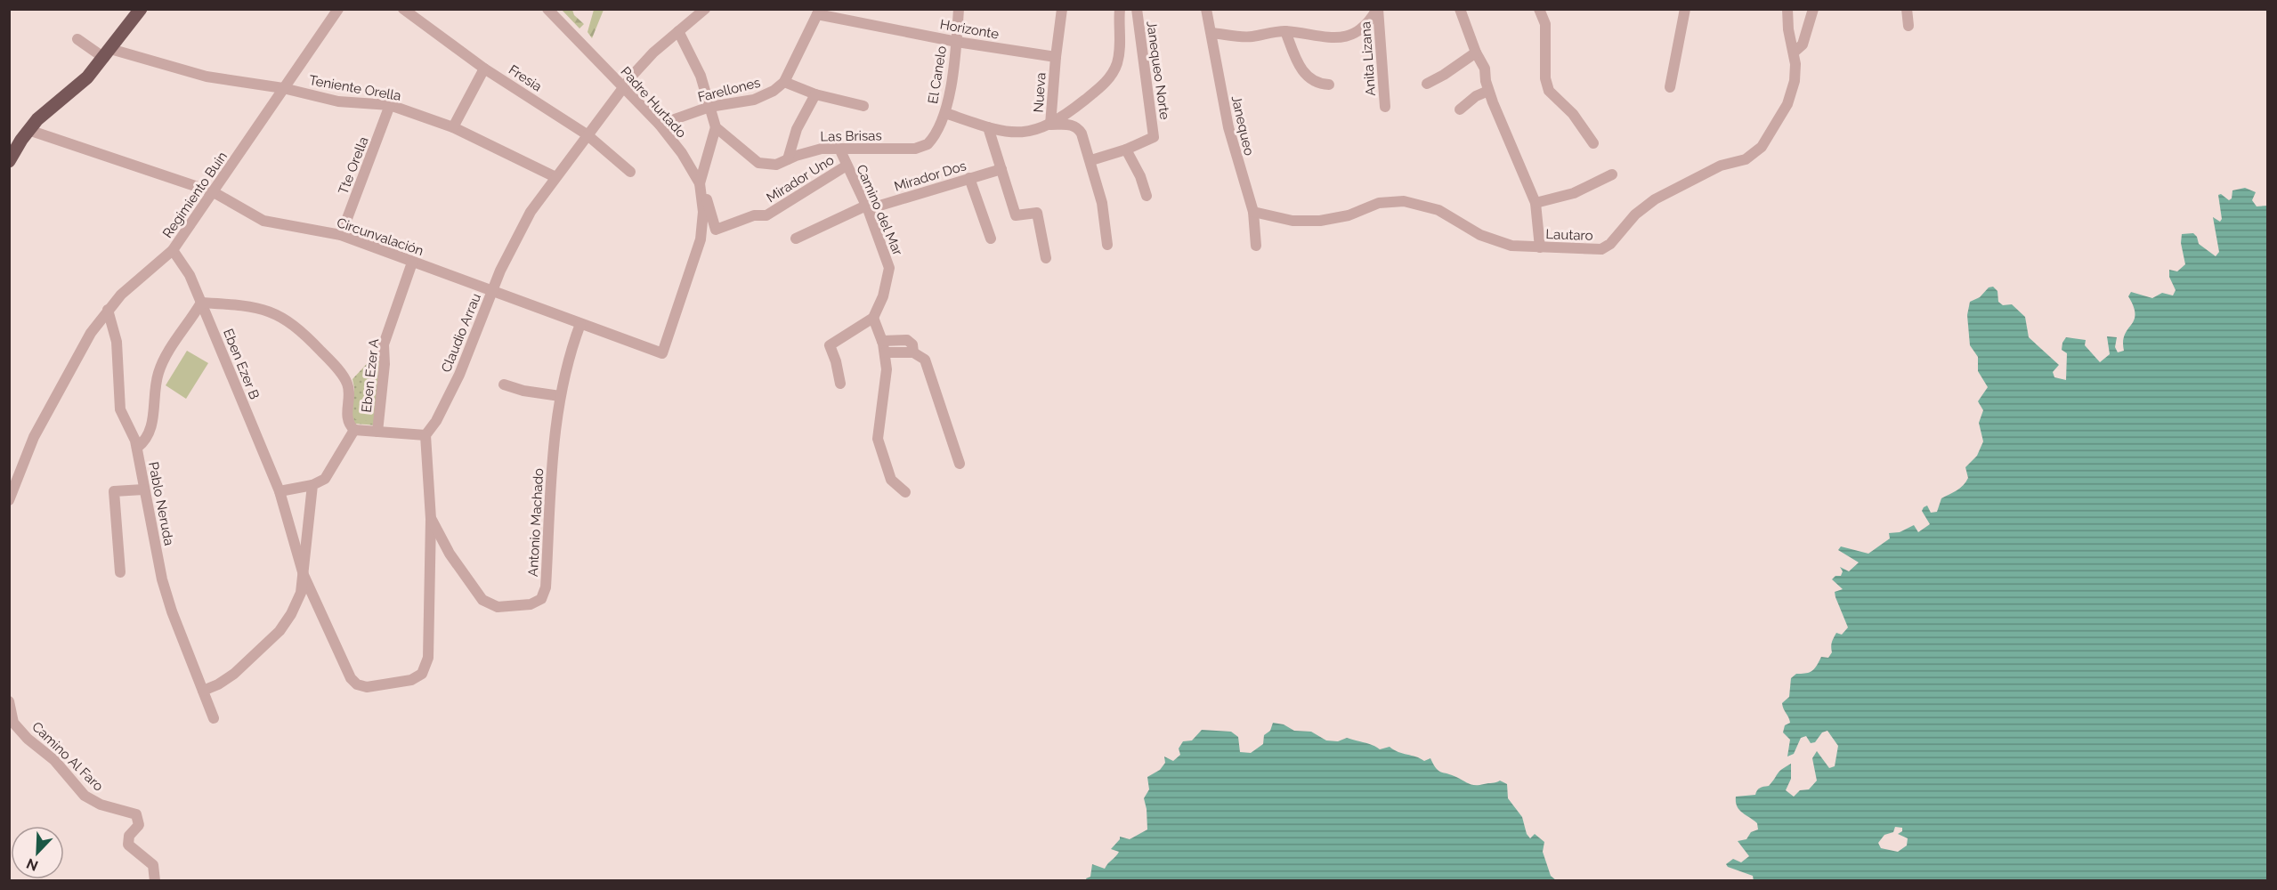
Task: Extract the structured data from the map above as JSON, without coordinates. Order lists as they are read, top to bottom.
{
  "streets": {
    "street": [
      "Horizonte",
      "Anita Lizana",
      "Janequeo Norte",
      "El Canelo",
      "Fresia",
      "Teniente Orella",
      "Farellones",
      "Nueva",
      "Padre Hurtado",
      "Janequeo",
      "Las Brisas",
      "Tte Orella",
      "Mirador Dos",
      "Mirador Uno",
      "Regimiento Buin",
      "Camino del Mar",
      "Lautaro",
      "Circunvalación",
      "Claudio Arrau",
      "Eben Ezer B",
      "Eben Ezer A",
      "Pablo Neruda",
      "Antonio Machado",
      "Camino Al Faro"
    ]
  },
  "crossings": [
    ["Horizonte", "El Canelo"],
    ["Horizonte", "Nueva"],
    ["Janequeo Norte", "Nueva"],
    ["El Canelo", "Las Brisas"],
    ["Fresia", "Claudio Arrau"],
    ["Teniente Orella", "Tte Orella"],
    ["Teniente Orella", "Regimiento Buin"],
    ["Teniente Orella", "Claudio Arrau"],
    ["Farellones", "Padre Hurtado"],
    ["Padre Hurtado", "Mirador Uno"],
    ["Padre Hurtado", "Circunvalación"],
    ["Padre Hurtado", "Claudio Arrau"],
    ["Janequeo", "Lautaro"],
    ["Las Brisas", "Camino del Mar"],
    ["Tte Orella", "Circunvalación"],
    ["Mirador Dos", "Camino del Mar"],
    ["Mirador Uno", "Camino del Mar"],
    ["Regimiento Buin", "Circunvalación"],
    ["Regimiento Buin", "Eben Ezer B"],
    ["Circunvalación", "Claudio Arrau"],
    ["Circunvalación", "Eben Ezer A"],
    ["Circunvalación", "Antonio Machado"],
    ["Claudio Arrau", "Eben Ezer A"],
    ["Eben Ezer B", "Pablo Neruda"],
    ["Eben Ezer B", "Antonio Machado"]
  ],
  "north": "bottom left"
}
